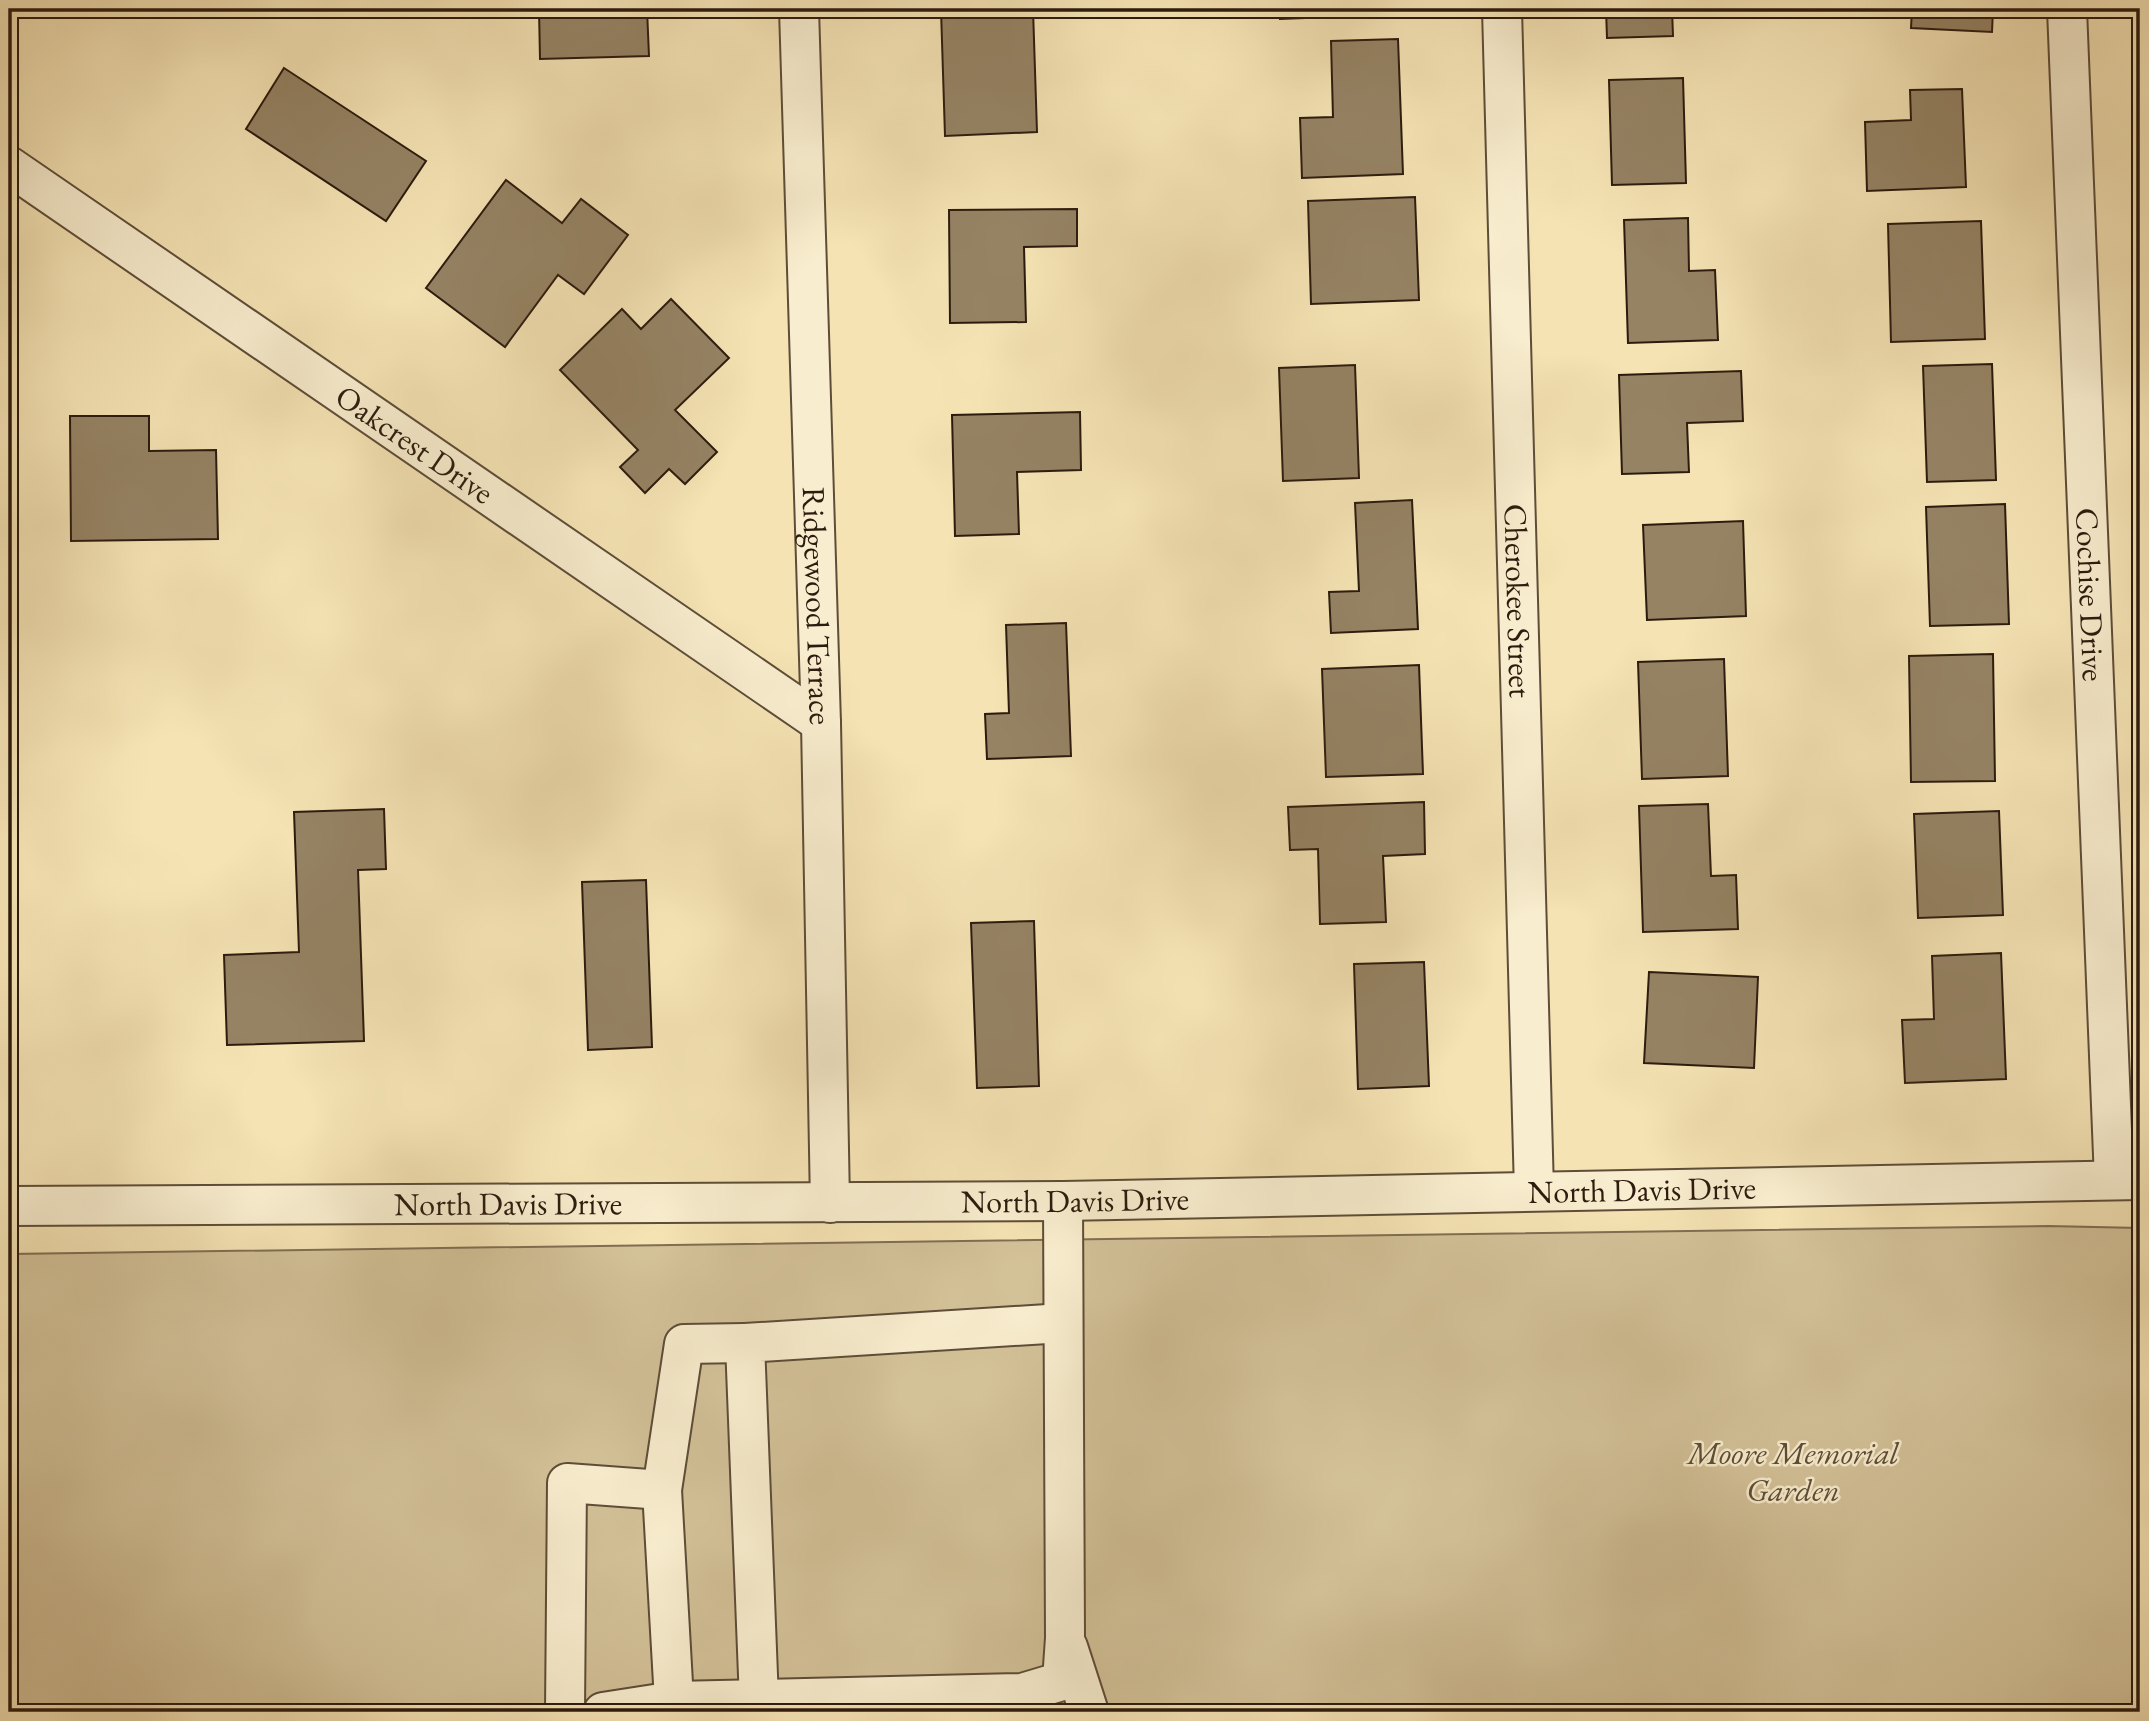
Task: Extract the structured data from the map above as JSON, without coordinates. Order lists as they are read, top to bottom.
{
  "streets": {
    "street": [
      "Oakcrest Drive",
      "Cochise Drive",
      "Cherokee Street",
      "Ridgewood Terrace",
      "North Davis Drive"
    ]
  },
  "crossings": [
    ["Oakcrest Drive", "Ridgewood Terrace"],
    ["Cochise Drive", "North Davis Drive"],
    ["Cherokee Street", "North Davis Drive"],
    ["Ridgewood Terrace", "North Davis Drive"]
  ],
  "parks": ["Moore Memorial Garden"]
}
